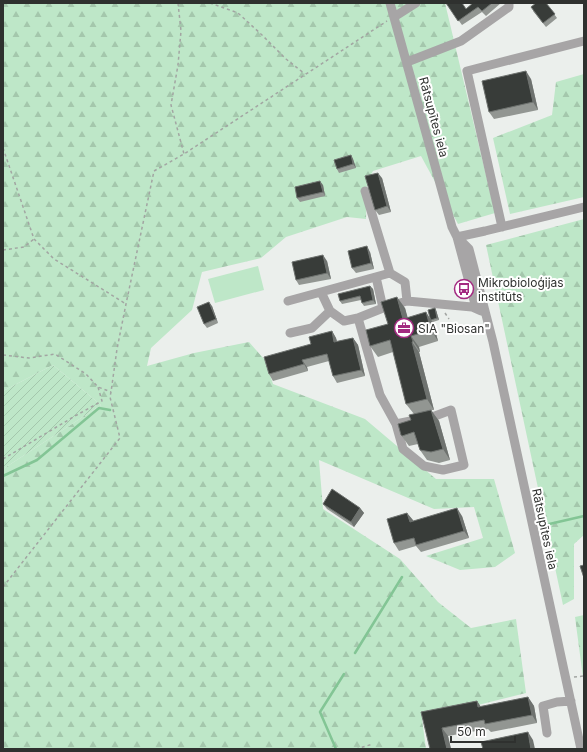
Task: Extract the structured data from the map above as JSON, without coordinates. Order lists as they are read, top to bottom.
{
  "streets": {
    "street": ["Rātsupītes iela"]
  },
  "places": {
    "bus stop": ["Mikrobioloģijas institūts"],
    "office": ["SIA \"Biosan\""]
  },
  "scale_bar": "50 m"
}
